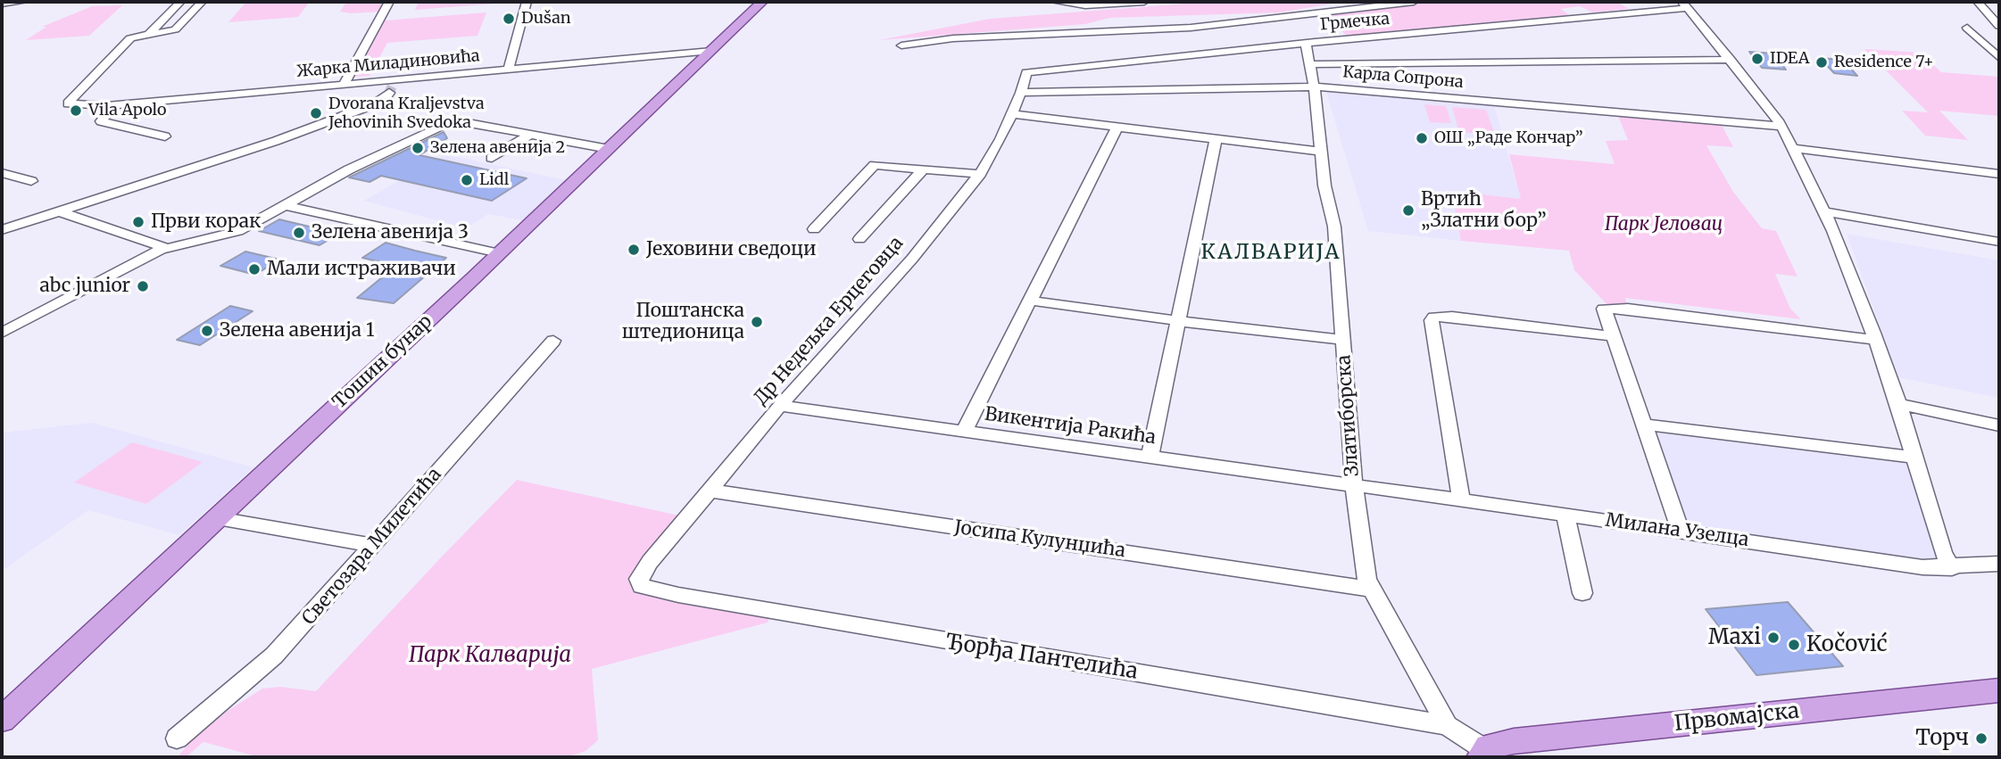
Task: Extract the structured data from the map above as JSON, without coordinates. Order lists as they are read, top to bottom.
{
  "streets": {
    "main road": ["Тошин бунар", "Првомајска"],
    "street": [
      "Грмечка",
      "Жарка Миладиновића",
      "Карла Сопрона",
      "Др Недељка Ерцеговца",
      "Златиборска",
      "Викентија Ракића",
      "Милана Узелца",
      "Јосипа Кулунџића",
      "Светозара Милетића",
      "Ђорђа Пантелића"
    ]
  },
  "crossings": [
    ["Грмечка", "Др Недељка Ерцеговца"],
    ["Грмечка", "Златиборска"],
    ["Жарка Миладиновића", "Тошин бунар"],
    ["Карла Сопрона", "Др Недељка Ерцеговца"],
    ["Карла Сопрона", "Златиборска"],
    ["Др Недељка Ерцеговца", "Викентија Ракића"],
    ["Др Недељка Ерцеговца", "Јосипа Кулунџића"],
    ["Др Недељка Ерцеговца", "Ђорђа Пантелића"],
    ["Златиборска", "Викентија Ракића"],
    ["Златиборска", "Милана Узелца"],
    ["Златиборска", "Јосипа Кулунџића"],
    ["Златиборска", "Ђорђа Пантелића"],
    ["Златиборска", "Првомајска"],
    ["Викентија Ракића", "Милана Узелца"]
  ],
  "districts": ["КАЛВАРИЈА"],
  "parks": ["Парк Јеловац", "Парк Калварија"],
  "places": [
    "Dušan",
    "IDEA",
    "Residence 7+",
    "Vila Apolo",
    "Dvorana Kraljevstva Jehovinih Svedoka",
    "ОШ „Раде Кончар”",
    "Зелена авенија 2",
    "Lidl",
    "Вртић „Златни бор”",
    "Први корак",
    "Зелена авенија 3",
    "Јеховини сведоци",
    "Мали истраживачи",
    "abc junior",
    "Поштанска штедионица",
    "Зелена авенија 1",
    "Maxi",
    "Kočović",
    "Торч"
  ]
}
